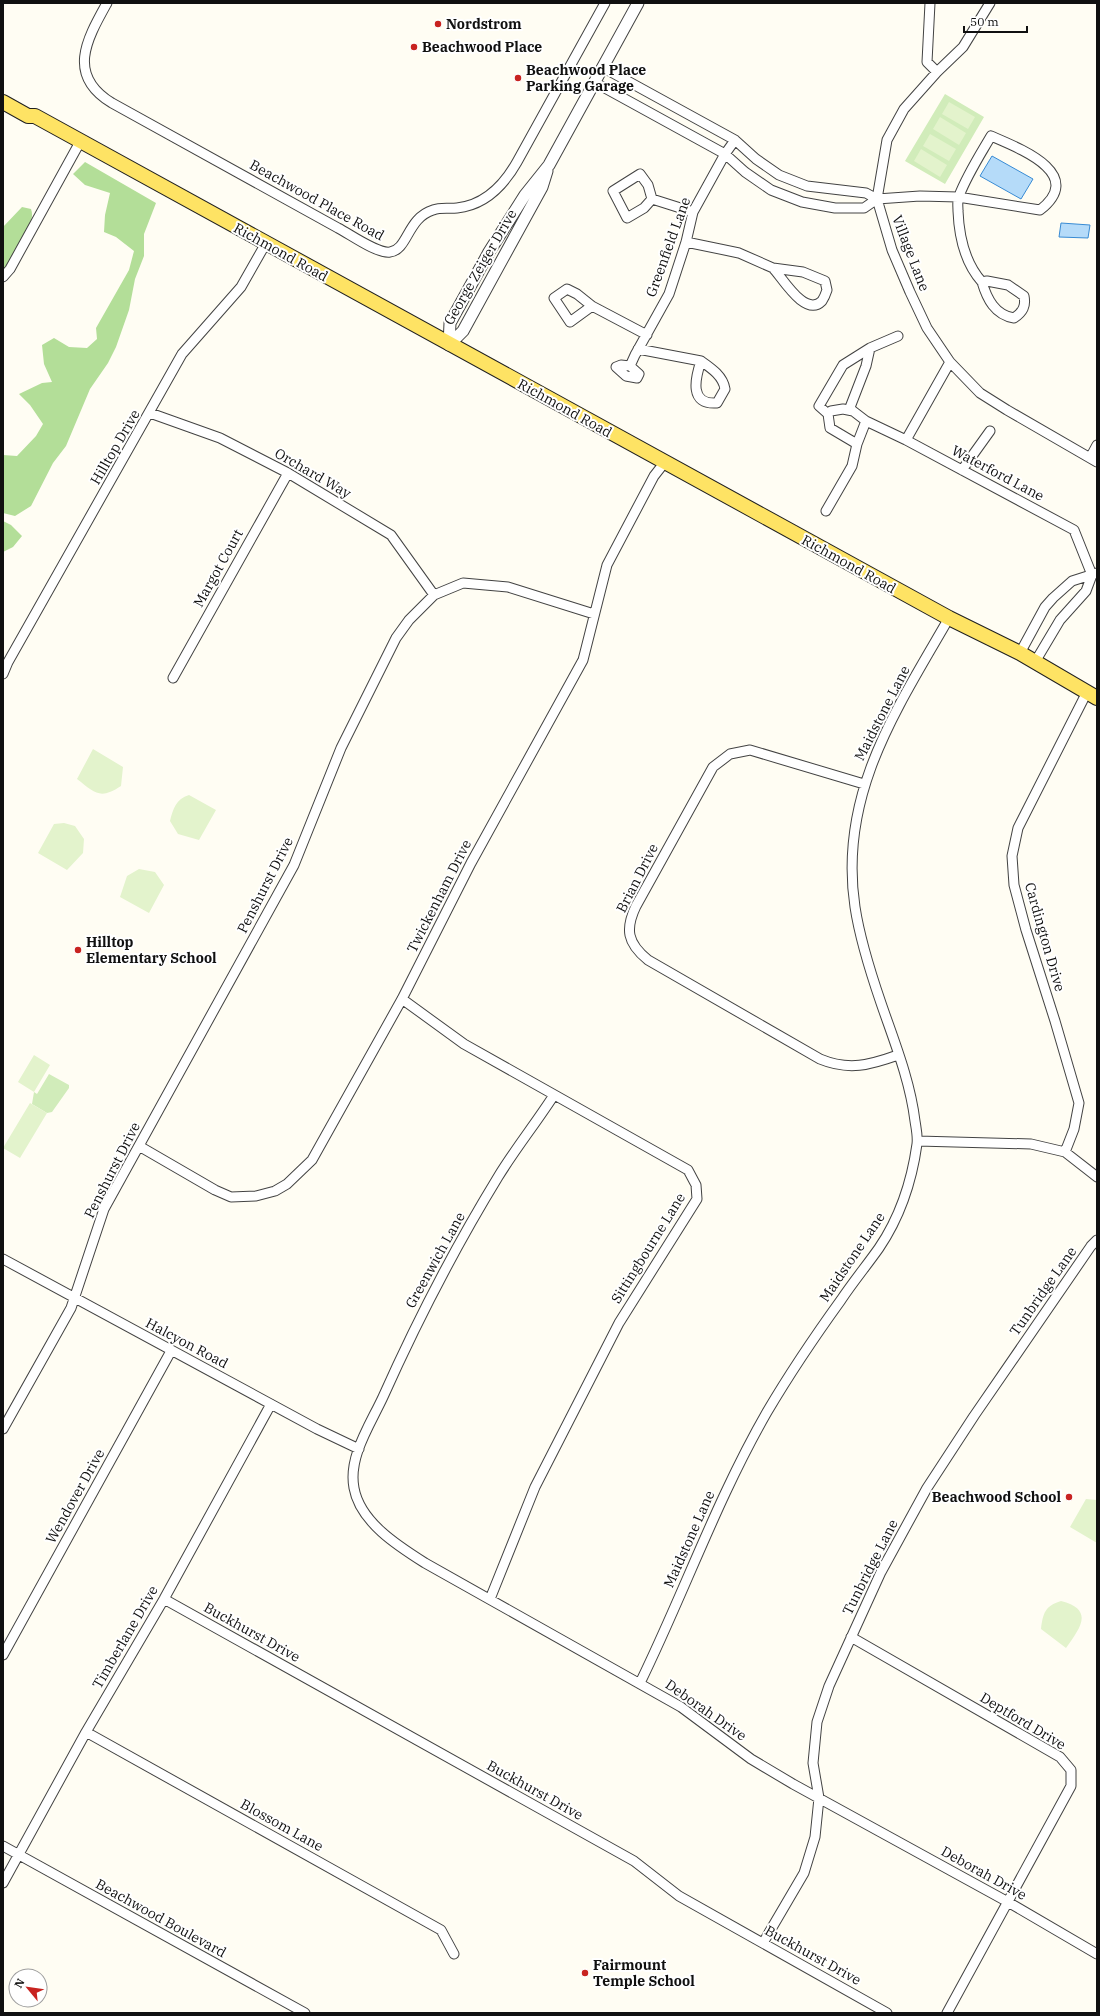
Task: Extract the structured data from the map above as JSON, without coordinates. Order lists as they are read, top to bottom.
{
  "streets": {
    "main road": ["Richmond Road"],
    "street": [
      "Beachwood Place Road",
      "Greenfield Lane",
      "Village Lane",
      "George Zeiger Drive",
      "Hilltop Drive",
      "Orchard Way",
      "Waterford Lane",
      "Margot Court",
      "Maidstone Lane",
      "Brian Drive",
      "Penshurst Drive",
      "Twickenham Drive",
      "Cardington Drive",
      "Sittingbourne Lane",
      "Greenwich Lane",
      "Tunbridge Lane",
      "Halcyon Road",
      "Wendover Drive",
      "Buckhurst Drive",
      "Timberlane Drive",
      "Deborah Drive",
      "Deptford Drive",
      "Blossom Lane",
      "Beachwood Boulevard"
    ]
  },
  "crossings": [
    ["Richmond Road", "George Zeiger Drive"],
    ["Richmond Road", "Hilltop Drive"],
    ["Richmond Road", "Maidstone Lane"],
    ["Richmond Road", "Twickenham Drive"],
    ["Richmond Road", "Cardington Drive"],
    ["Hilltop Drive", "Orchard Way"],
    ["Orchard Way", "Margot Court"],
    ["Orchard Way", "Penshurst Drive"],
    ["Maidstone Lane", "Brian Drive"],
    ["Maidstone Lane", "Deborah Drive"],
    ["Penshurst Drive", "Twickenham Drive"],
    ["Penshurst Drive", "Halcyon Road"],
    ["Twickenham Drive", "Sittingbourne Lane"],
    ["Sittingbourne Lane", "Greenwich Lane"],
    ["Sittingbourne Lane", "Deborah Drive"],
    ["Greenwich Lane", "Halcyon Road"],
    ["Greenwich Lane", "Deborah Drive"],
    ["Tunbridge Lane", "Buckhurst Drive"],
    ["Tunbridge Lane", "Deborah Drive"],
    ["Tunbridge Lane", "Deptford Drive"],
    ["Halcyon Road", "Wendover Drive"],
    ["Halcyon Road", "Timberlane Drive"],
    ["Halcyon Road", "Deborah Drive"],
    ["Buckhurst Drive", "Timberlane Drive"],
    ["Timberlane Drive", "Blossom Lane"],
    ["Timberlane Drive", "Beachwood Boulevard"],
    ["Deborah Drive", "Deptford Drive"]
  ],
  "places": [
    "Nordstrom",
    "Beachwood Place",
    "Beachwood Place Parking Garage",
    "Hilltop Elementary School",
    "Beachwood School",
    "Fairmount Temple School"
  ],
  "scale_bar": "50 m",
  "north": "top left"
}
